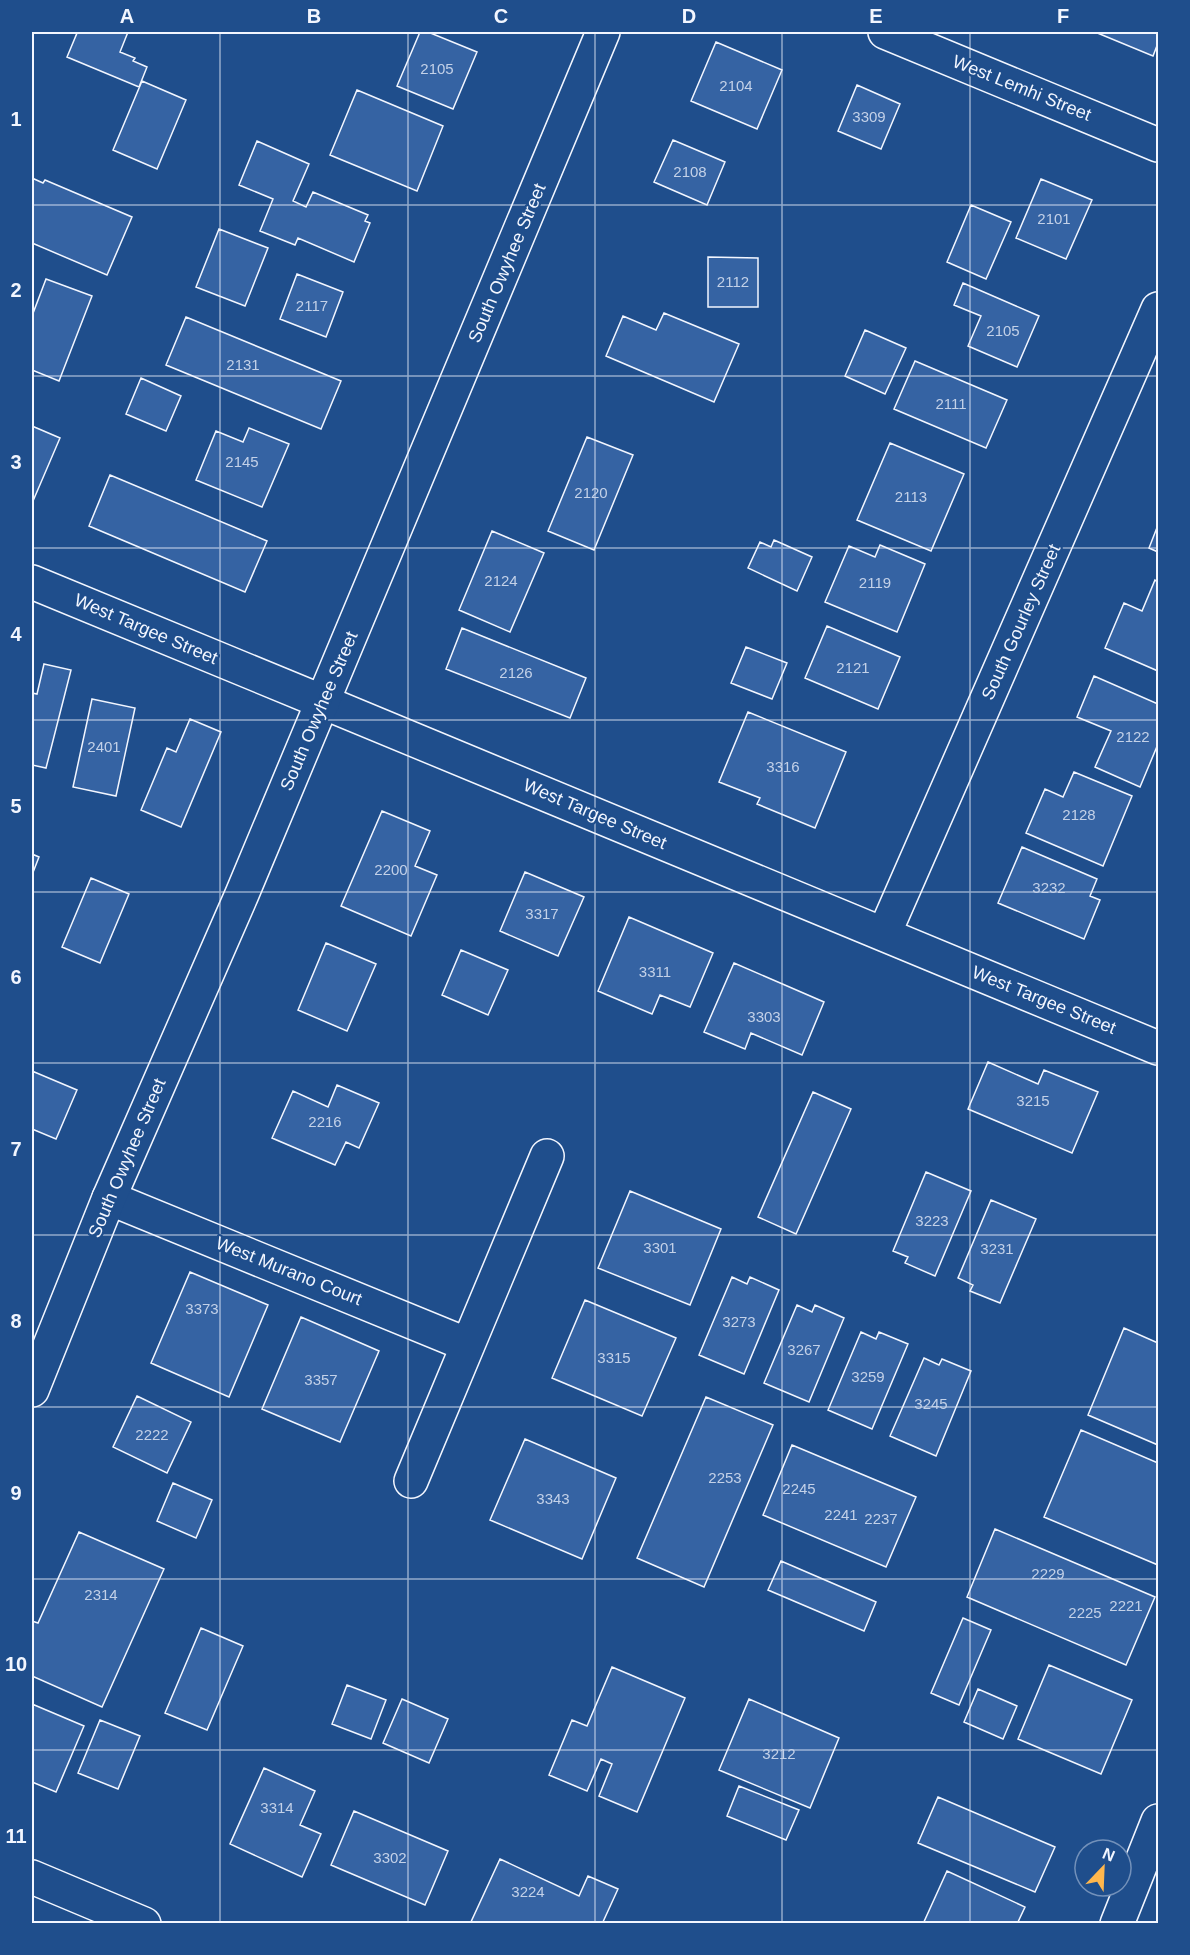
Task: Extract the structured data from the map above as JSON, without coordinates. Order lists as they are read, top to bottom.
{
  "streets": {
    "street": [
      "West Lemhi Street",
      "South Owyhee Street",
      "South Gourley Street",
      "West Targee Street",
      "West Murano Court"
    ]
  },
  "crossings": [
    ["South Owyhee Street", "West Targee Street"],
    ["South Owyhee Street", "West Murano Court"],
    ["South Gourley Street", "West Targee Street"]
  ],
  "house_numbers": [
    "2105",
    "2104",
    "3309",
    "2108",
    "2101",
    "2112",
    "2117",
    "2105",
    "2131",
    "2111",
    "2145",
    "2120",
    "2113",
    "2124",
    "2119",
    "2121",
    "2126",
    "2122",
    "2401",
    "3316",
    "2128",
    "2200",
    "3232",
    "3317",
    "3311",
    "3303",
    "3215",
    "2216",
    "3223",
    "3301",
    "3231",
    "3373",
    "3273",
    "3267",
    "3315",
    "3259",
    "3357",
    "3245",
    "2222",
    "2253",
    "2245",
    "3343",
    "2241",
    "2237",
    "2229",
    "2314",
    "2221",
    "2225",
    "3212",
    "3314",
    "3302",
    "3224"
  ],
  "north": "top right",
  "grid": {
    "columns": [
      "A",
      "B",
      "C",
      "D",
      "E",
      "F"
    ],
    "rows": [
      "1",
      "2",
      "3",
      "4",
      "5",
      "6",
      "7",
      "8",
      "9",
      "10",
      "11"
    ]
  }
}
